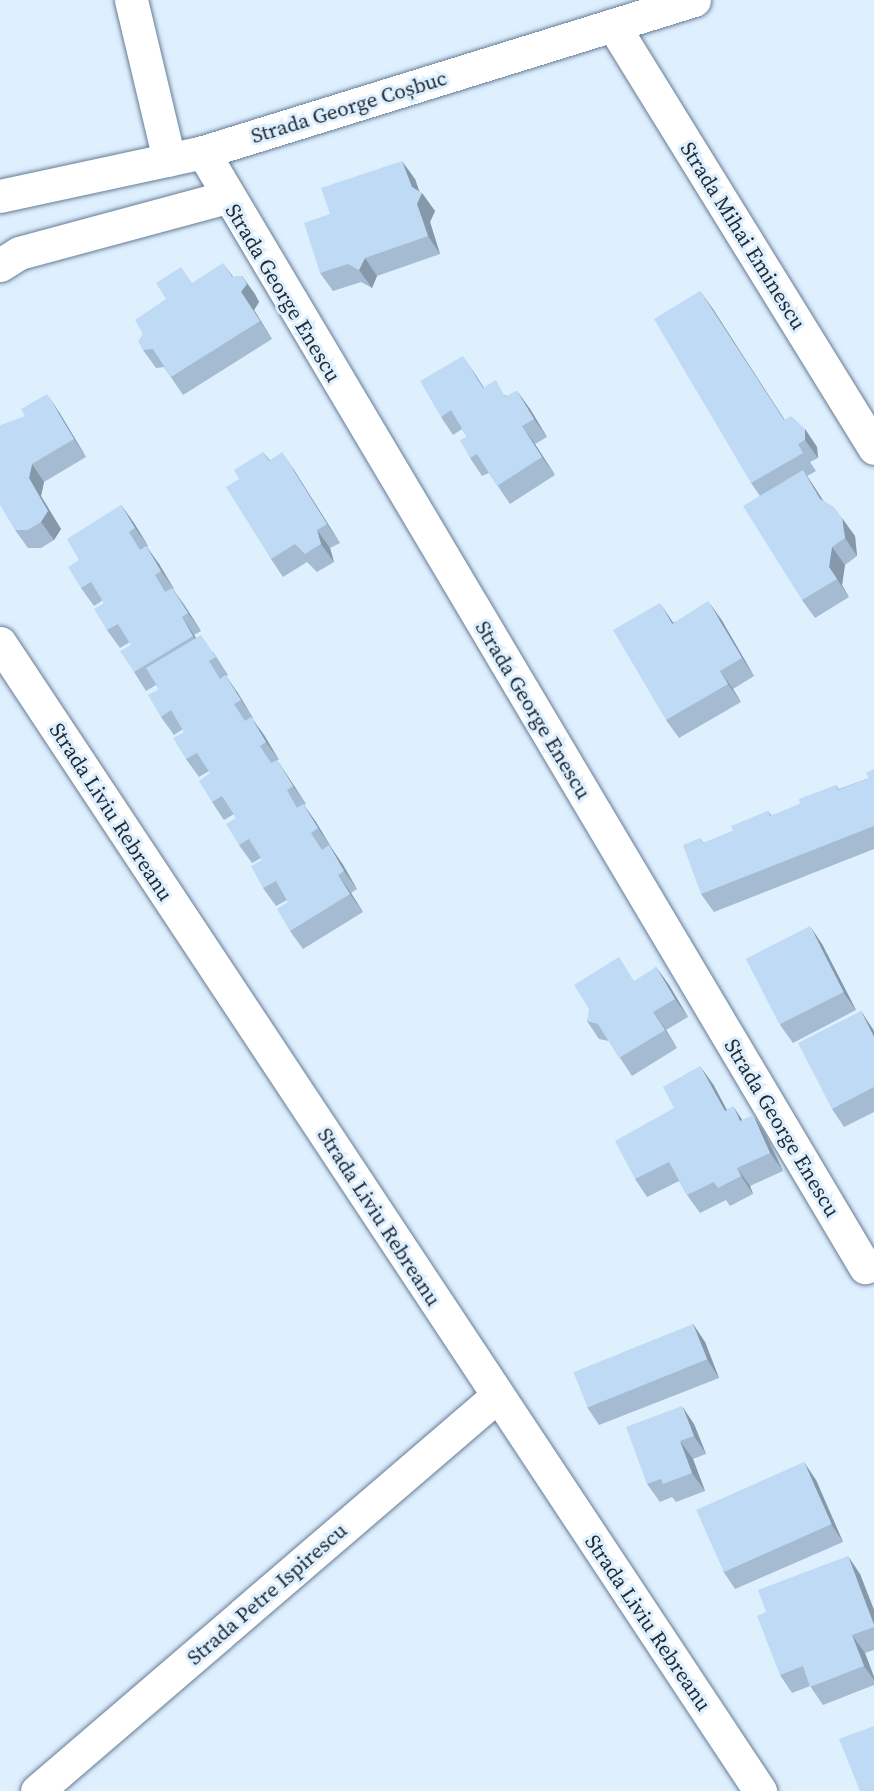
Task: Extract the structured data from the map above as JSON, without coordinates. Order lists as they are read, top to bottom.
{
  "streets": {
    "street": [
      "Strada George Coșbuc",
      "Strada Mihai Eminescu",
      "Strada George Enescu",
      "Strada Liviu Rebreanu",
      "Strada Petre Ispirescu"
    ]
  },
  "crossings": [
    ["Strada George Coșbuc", "Strada Mihai Eminescu"],
    ["Strada George Coșbuc", "Strada George Enescu"],
    ["Strada Liviu Rebreanu", "Strada Petre Ispirescu"]
  ]
}
